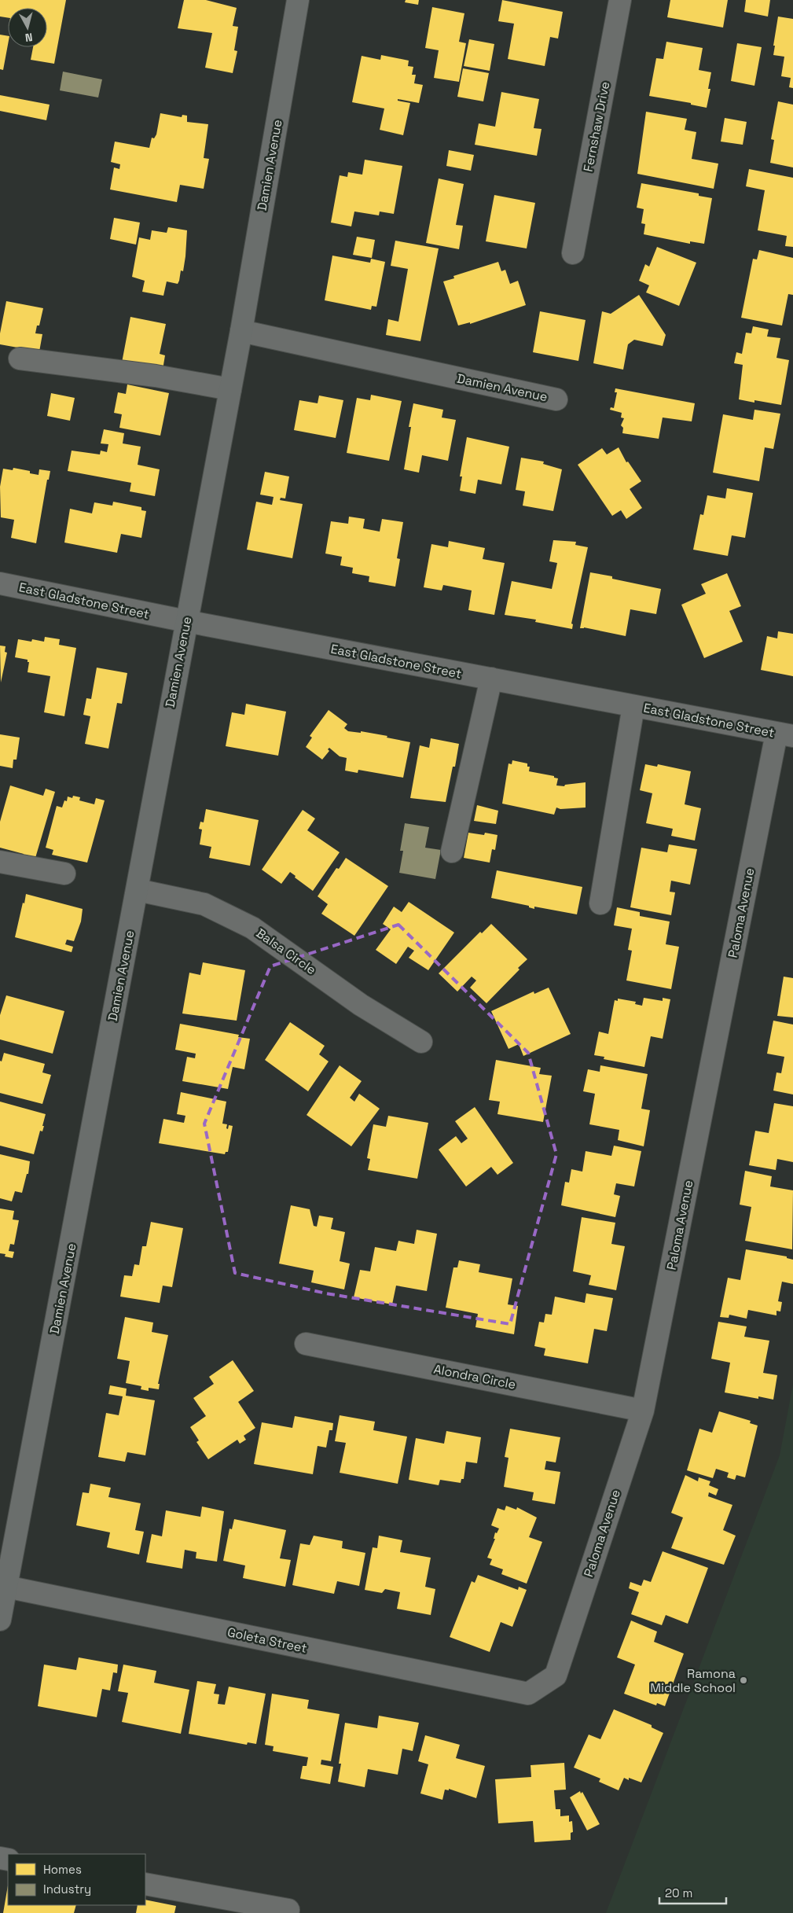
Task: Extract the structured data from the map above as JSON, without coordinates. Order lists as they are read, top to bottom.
{
  "streets": {
    "main road": ["Damien Avenue"],
    "street": [
      "Fernshaw Drive",
      "East Gladstone Street",
      "Paloma Avenue",
      "Balsa Circle",
      "Alondra Circle",
      "Goleta Street"
    ]
  },
  "crossings": [
    ["Damien Avenue", "East Gladstone Street"],
    ["Damien Avenue", "Balsa Circle"],
    ["Damien Avenue", "Goleta Street"],
    ["East Gladstone Street", "Paloma Avenue"],
    ["Paloma Avenue", "Alondra Circle"],
    ["Paloma Avenue", "Goleta Street"]
  ],
  "places": ["Ramona Middle School"],
  "legend": ["Homes", "Industry"],
  "scale_bar": "20 m",
  "north": "bottom"
}
